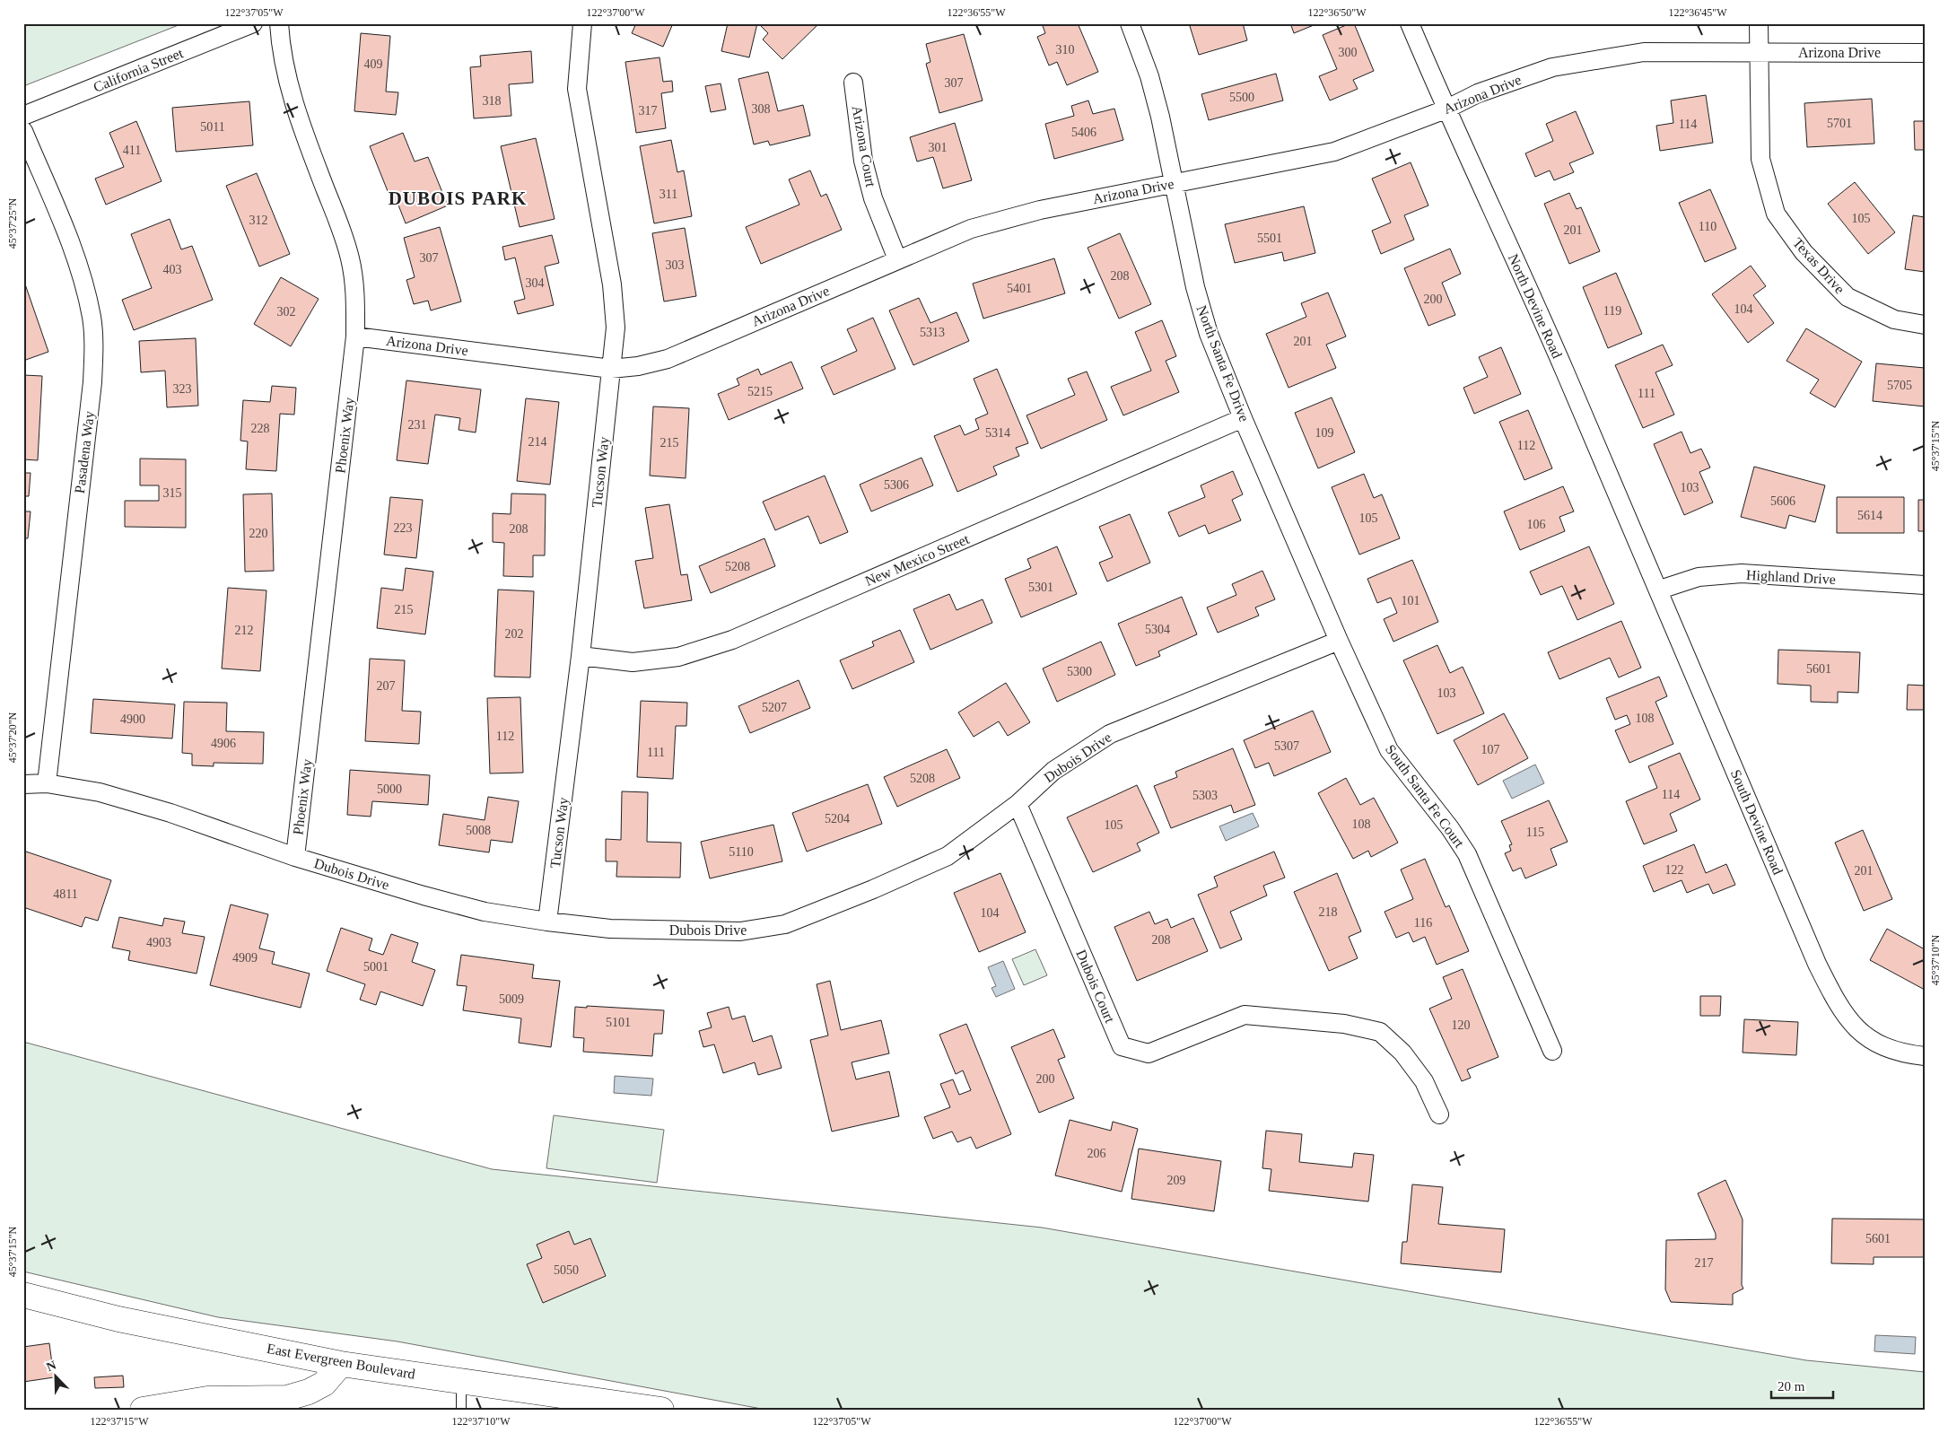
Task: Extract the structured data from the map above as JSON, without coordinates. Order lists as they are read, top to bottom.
{
  "streets": {
    "street": [
      "Arizona Drive",
      "California Street",
      "Arizona Court",
      "Texas Drive",
      "North Devine Road",
      "North Santa Fe Drive",
      "Phoenix Way",
      "Pasadena Way",
      "Tucson Way",
      "New Mexico Street",
      "Highland Drive",
      "Dubois Drive",
      "South Santa Fe Court",
      "South Devine Road",
      "Dubois Court",
      "East Evergreen Boulevard"
    ]
  },
  "crossings": [
    ["Arizona Drive", "Arizona Court"],
    ["Arizona Drive", "Texas Drive"],
    ["Arizona Drive", "North Devine Road"],
    ["Arizona Drive", "North Santa Fe Drive"],
    ["Arizona Drive", "Phoenix Way"],
    ["Arizona Drive", "Tucson Way"],
    ["North Devine Road", "Highland Drive"],
    ["North Devine Road", "South Devine Road"],
    ["North Santa Fe Drive", "New Mexico Street"],
    ["North Santa Fe Drive", "Dubois Drive"],
    ["North Santa Fe Drive", "South Santa Fe Court"],
    ["Phoenix Way", "Dubois Drive"],
    ["Pasadena Way", "Dubois Drive"],
    ["Tucson Way", "New Mexico Street"],
    ["Tucson Way", "Dubois Drive"],
    ["Highland Drive", "South Devine Road"],
    ["Dubois Drive", "South Santa Fe Court"],
    ["Dubois Drive", "Dubois Court"]
  ],
  "districts": ["DUBOIS PARK"],
  "house_numbers": [
    "310",
    "300",
    "409",
    "307",
    "5500",
    "318",
    "308",
    "317",
    "5701",
    "114",
    "5011",
    "5406",
    "301",
    "411",
    "311",
    "105",
    "312",
    "110",
    "201",
    "5501",
    "307",
    "303",
    "403",
    "208",
    "304",
    "5401",
    "200",
    "104",
    "119",
    "302",
    "5313",
    "201",
    "5705",
    "323",
    "5215",
    "111",
    "231",
    "228",
    "5314",
    "109",
    "214",
    "215",
    "112",
    "5306",
    "103",
    "315",
    "5606",
    "5614",
    "105",
    "106",
    "223",
    "208",
    "220",
    "5208",
    "5301",
    "101",
    "215",
    "5304",
    "212",
    "202",
    "5601",
    "5300",
    "207",
    "103",
    "5207",
    "108",
    "4900",
    "112",
    "4906",
    "5307",
    "107",
    "111",
    "5208",
    "5000",
    "114",
    "5303",
    "5204",
    "108",
    "105",
    "5008",
    "115",
    "5110",
    "122",
    "201",
    "4811",
    "218",
    "104",
    "116",
    "208",
    "4903",
    "4909",
    "5001",
    "5009",
    "5101",
    "120",
    "200",
    "206",
    "209",
    "5601",
    "217",
    "5050"
  ],
  "scale_bar": "20 m",
  "north": "top left",
  "coordinates": [
    "122°37'05\"W",
    "122°37'00\"W",
    "122°36'55\"W",
    "122°36'50\"W",
    "122°36'45\"W",
    "45°37'25\"N",
    "45°37'15\"N",
    "45°37'20\"N",
    "45°37'10\"N",
    "122°37'15\"W",
    "122°37'10\"W"
  ]
}
